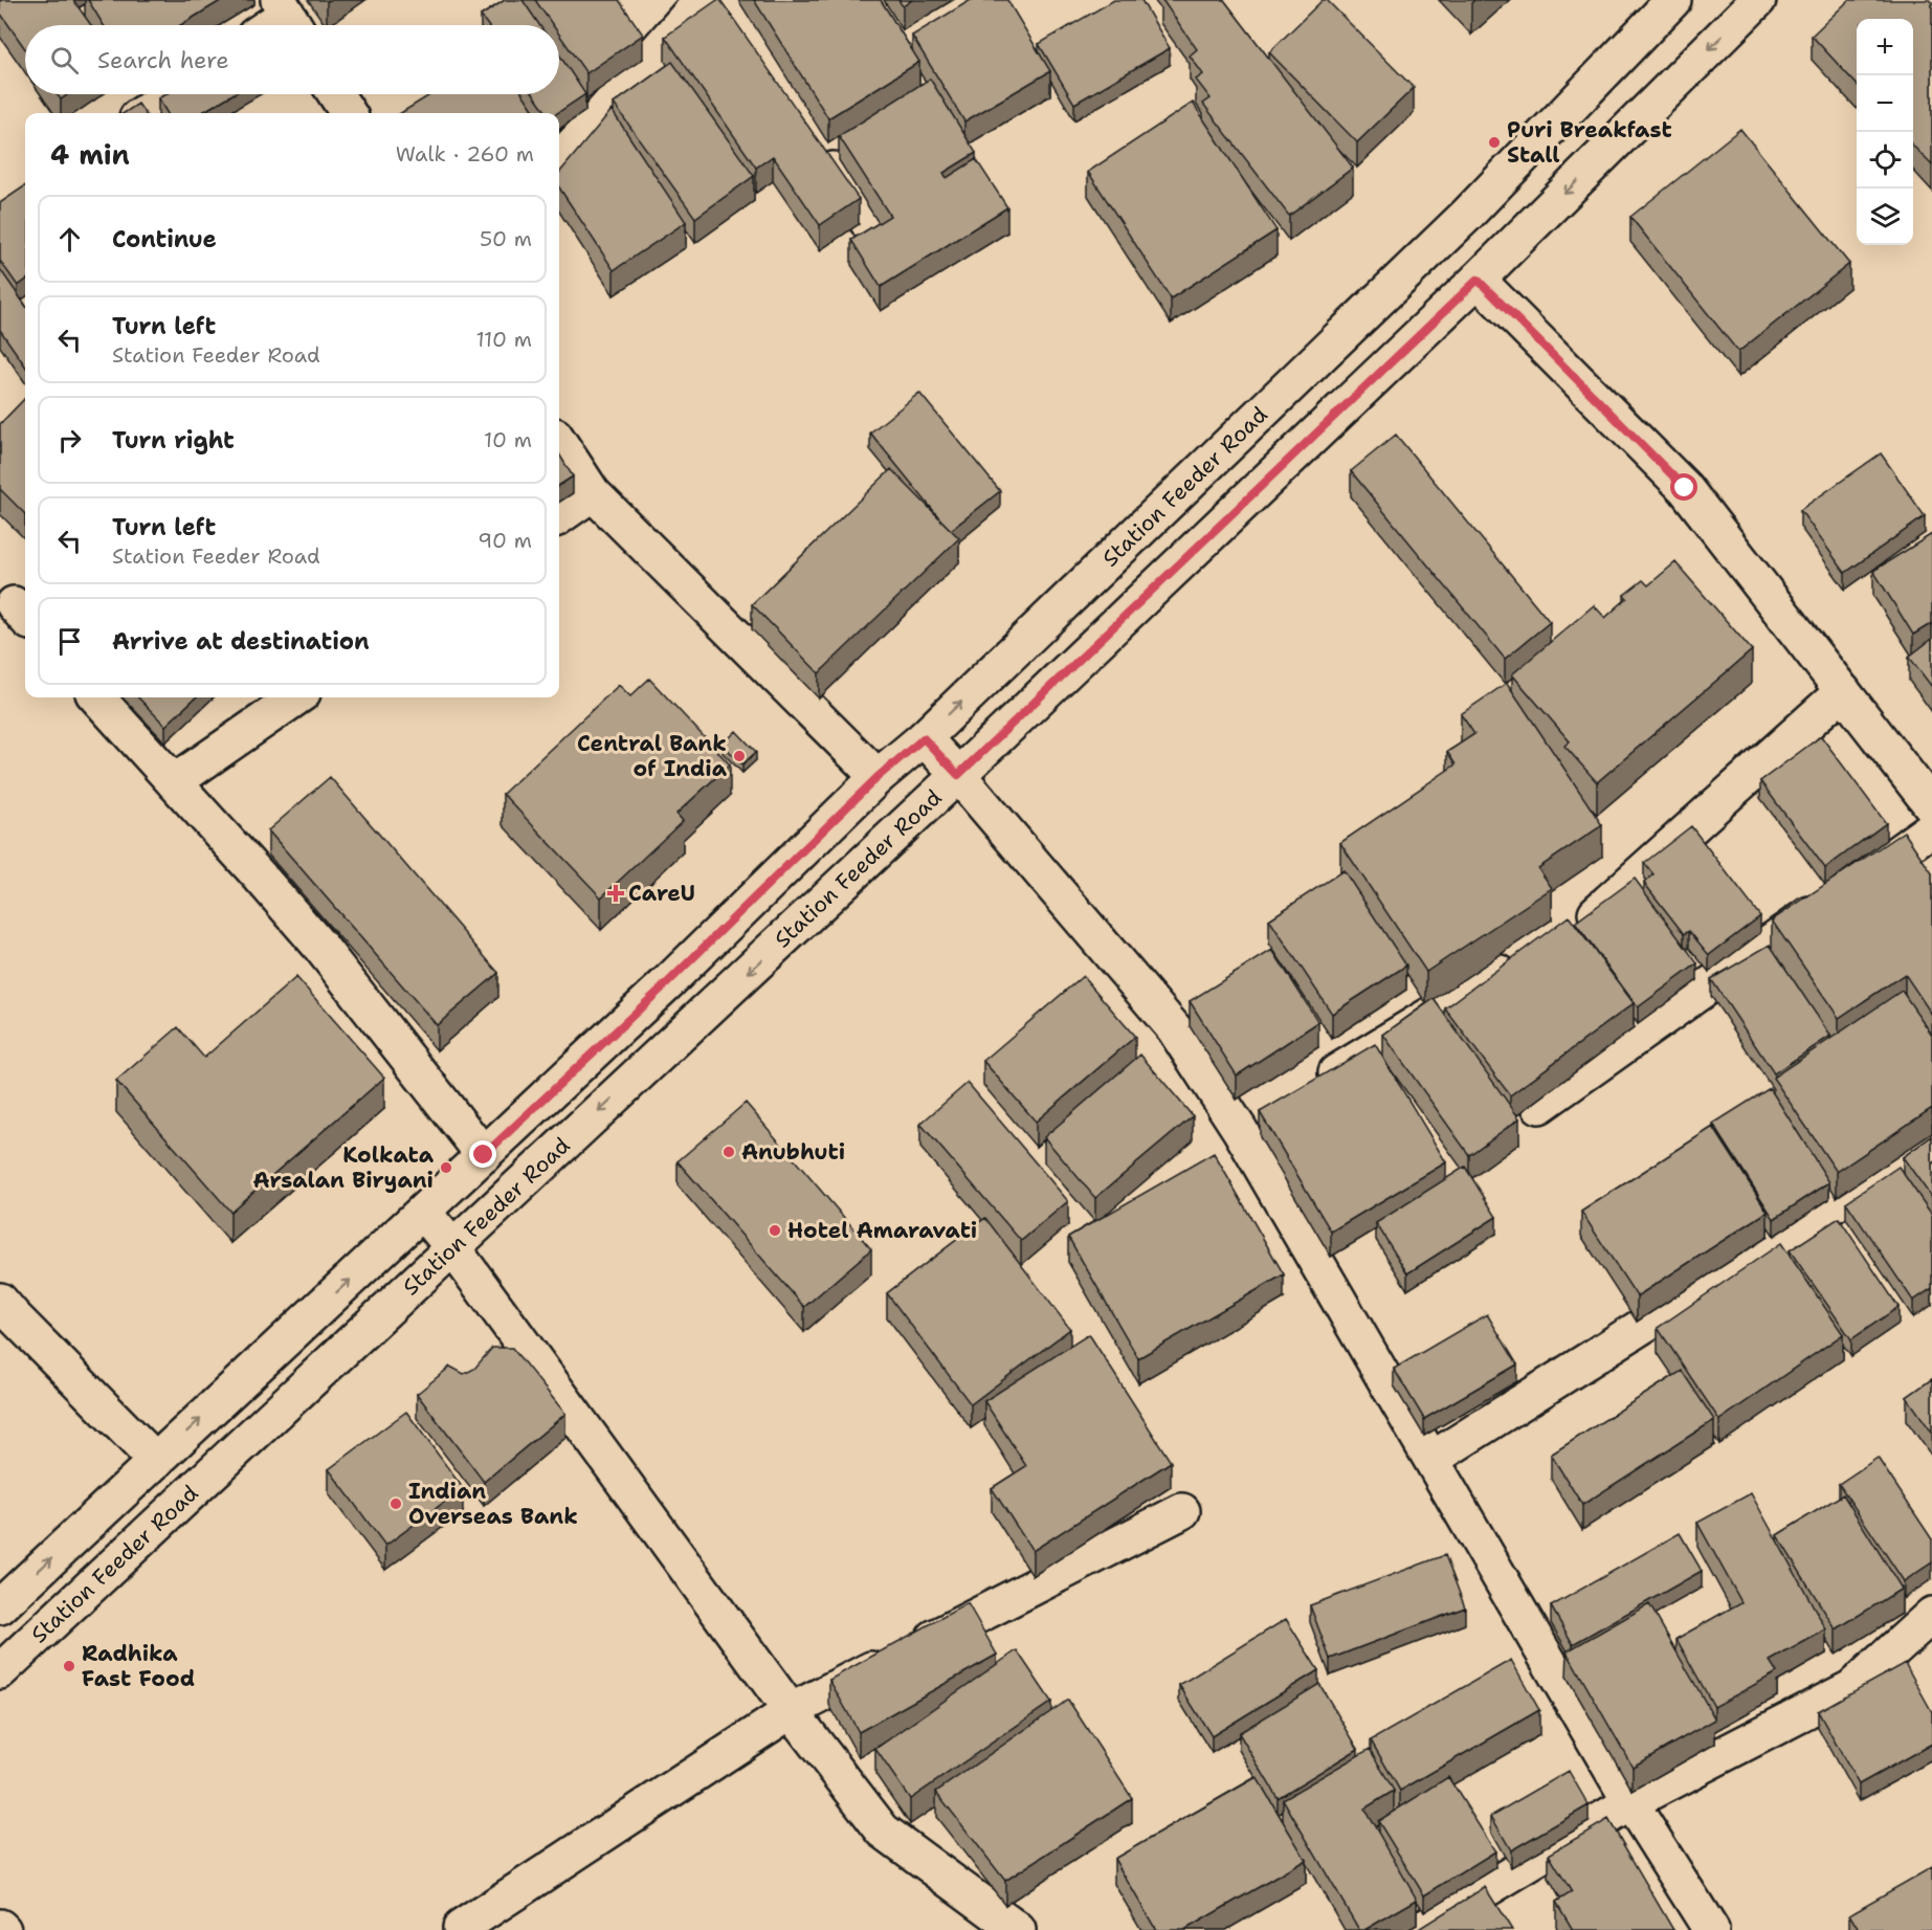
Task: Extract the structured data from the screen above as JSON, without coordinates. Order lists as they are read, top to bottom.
{
  "streets": {
    "street": ["Station Feeder Road"]
  },
  "places": {
    "other": [
      "Puri Breakfast Stall",
      "Central Bank of India",
      "Anubhuti",
      "Kolkata Arsalan Biryani",
      "Hotel Amaravati",
      "Indian Overseas Bank",
      "Radhika Fast Food"
    ],
    "health": ["CareU"]
  },
  "page": {
    "map_buttons": ["+", "−"],
    "search": "Search here",
    "heading": ["4 min", "Walk · 260 m"],
    "list": [
      ["Continue", "50 m"],
      ["Turn left", "Station Feeder Road", "110 m"],
      ["Turn right", "10 m"],
      ["Turn left", "Station Feeder Road", "90 m"],
      "Arrive at destination"
    ]
  }
}
